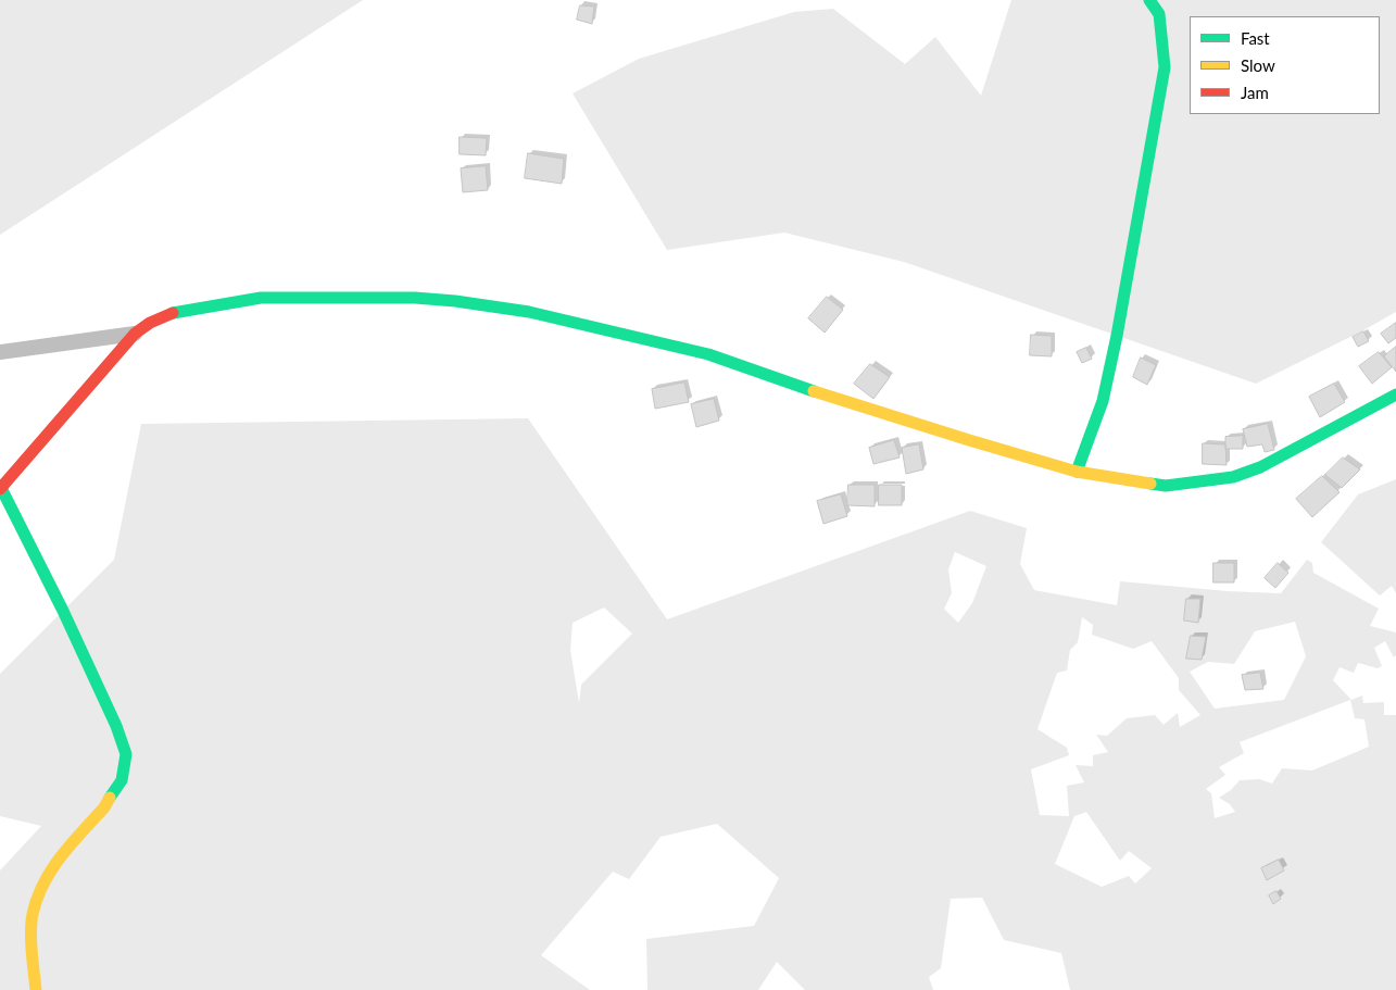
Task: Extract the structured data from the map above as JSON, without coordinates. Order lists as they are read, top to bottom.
{
  "legend": ["Fast", "Slow", "Jam"]
}
